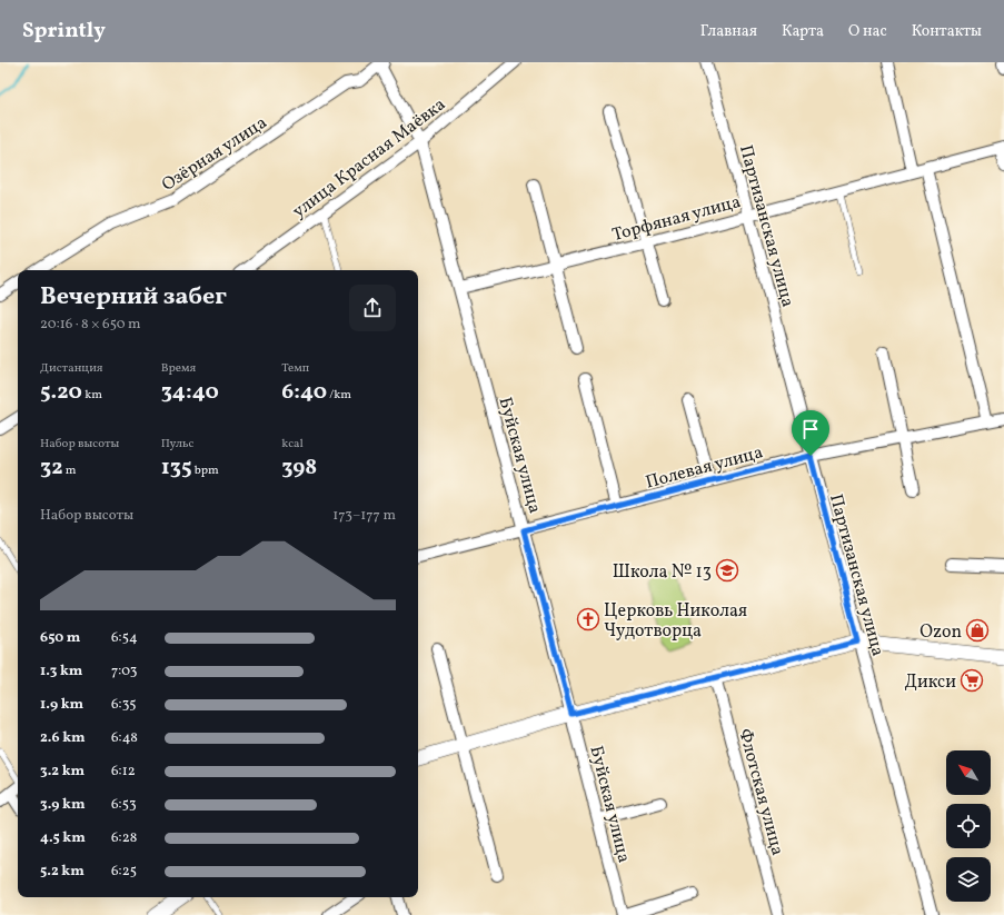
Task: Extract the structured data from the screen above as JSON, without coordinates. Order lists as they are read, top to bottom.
{
  "streets": {
    "street": [
      "Озёрная улица",
      "улица Красная Маёвка",
      "Торфяная улица",
      "Партизанская улица",
      "Буйская улица",
      "Полевая улица",
      "Флотская улица"
    ]
  },
  "crossings": [
    ["Озёрная улица", "Буйская улица"],
    ["улица Красная Маёвка", "Буйская улица"],
    ["Торфяная улица", "Партизанская улица"],
    ["Торфяная улица", "Буйская улица"],
    ["Партизанская улица", "Полевая улица"],
    ["Буйская улица", "Полевая улица"]
  ],
  "places": {
    "school or university": ["Школа № 13"],
    "church": ["Церковь Николая Чудотворца"],
    "shop": ["Ozon"],
    "supermarket": ["Дикси"]
  },
  "north": "top left",
  "page": {
    "header": "Sprintly",
    "nav": [
      "Главная",
      "Карта",
      "О нас",
      "Контакты"
    ],
    "heading": ["Вечерний забег", "20:16 · 8 × 650 m"],
    "stats": [
      ["Дистанция", "5.20 km"],
      ["Время", "34:40"],
      ["Темп", "6:40 /km"],
      ["Набор высоты", "32 m"],
      ["Пульс", "135 bpm"],
      ["kcal", "398"]
    ],
    "chart": ["Набор высоты", "173–177 m"],
    "list": [
      {
        "name": "650 m",
        "note": "6:54"
      },
      {
        "name": "1.3 km",
        "note": "7:03"
      },
      {
        "name": "1.9 km",
        "note": "6:35"
      },
      {
        "name": "2.6 km",
        "note": "6:48"
      },
      {
        "name": "3.2 km",
        "note": "6:12"
      },
      {
        "name": "3.9 km",
        "note": "6:53"
      },
      {
        "name": "4.5 km",
        "note": "6:28"
      },
      {
        "name": "5.2 km",
        "note": "6:25"
      }
    ]
  }
}
